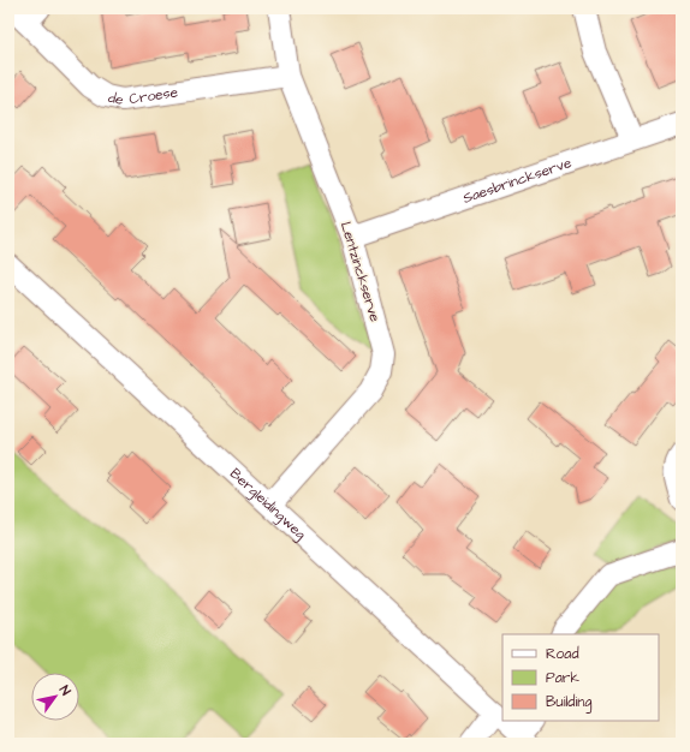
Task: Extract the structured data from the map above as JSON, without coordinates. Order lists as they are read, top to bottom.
{
  "streets": {
    "street": [
      "de Croese",
      "Saesbrinckserve",
      "Lentzinckserve",
      "Bergleidingweg"
    ]
  },
  "crossings": [
    ["de Croese", "Lentzinckserve"],
    ["Saesbrinckserve", "Lentzinckserve"],
    ["Lentzinckserve", "Bergleidingweg"]
  ],
  "legend": ["Road", "Park", "Building"],
  "north": "top right"
}
